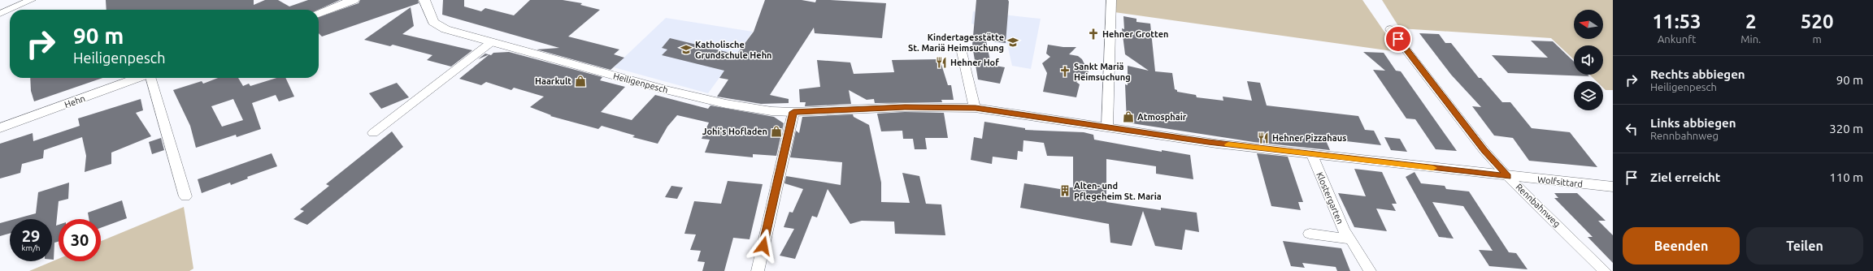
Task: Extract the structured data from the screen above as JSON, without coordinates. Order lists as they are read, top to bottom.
{
  "streets": {
    "street": [
      "Heiligenpesch",
      "Hehn",
      "Wolfsittard",
      "Klostergarten",
      "Rennbahnweg"
    ]
  },
  "crossings": [
    ["Heiligenpesch", "Wolfsittard"],
    ["Heiligenpesch", "Klostergarten"],
    ["Heiligenpesch", "Rennbahnweg"],
    ["Wolfsittard", "Rennbahnweg"]
  ],
  "places": {
    "church": ["Hehner Grotten", "Sankt Mariä Heimsuchung"],
    "school or university": ["Kindertagesstätte St. Mariä Heimsuchung", "Katholische Grundschule Hehn"],
    "restaurant": ["Hehner Hof", "Hehner Pizzahaus"],
    "shop": ["Haarkult", "Atmosphair", "Johi's Hofladen"],
    "building": ["Alten- und Pflegeheim St. Maria"]
  },
  "north": "left",
  "page": {
    "eta": [
      "11:53",
      "Ankunft",
      "2",
      "Min.",
      "520",
      "m"
    ],
    "turn": ["90 m", "Heiligenpesch"],
    "list": [
      {
        "name": "Rechts abbiegen",
        "note": "Heiligenpesch",
        "value": "90 m"
      },
      {
        "name": "Links abbiegen",
        "note": "Rennbahnweg",
        "value": "320 m"
      },
      {
        "name": "Ziel erreicht",
        "value": "110 m"
      }
    ],
    "speed": "29 km/h",
    "limit": "30",
    "buttons": ["Beenden", "Teilen"]
  }
}
